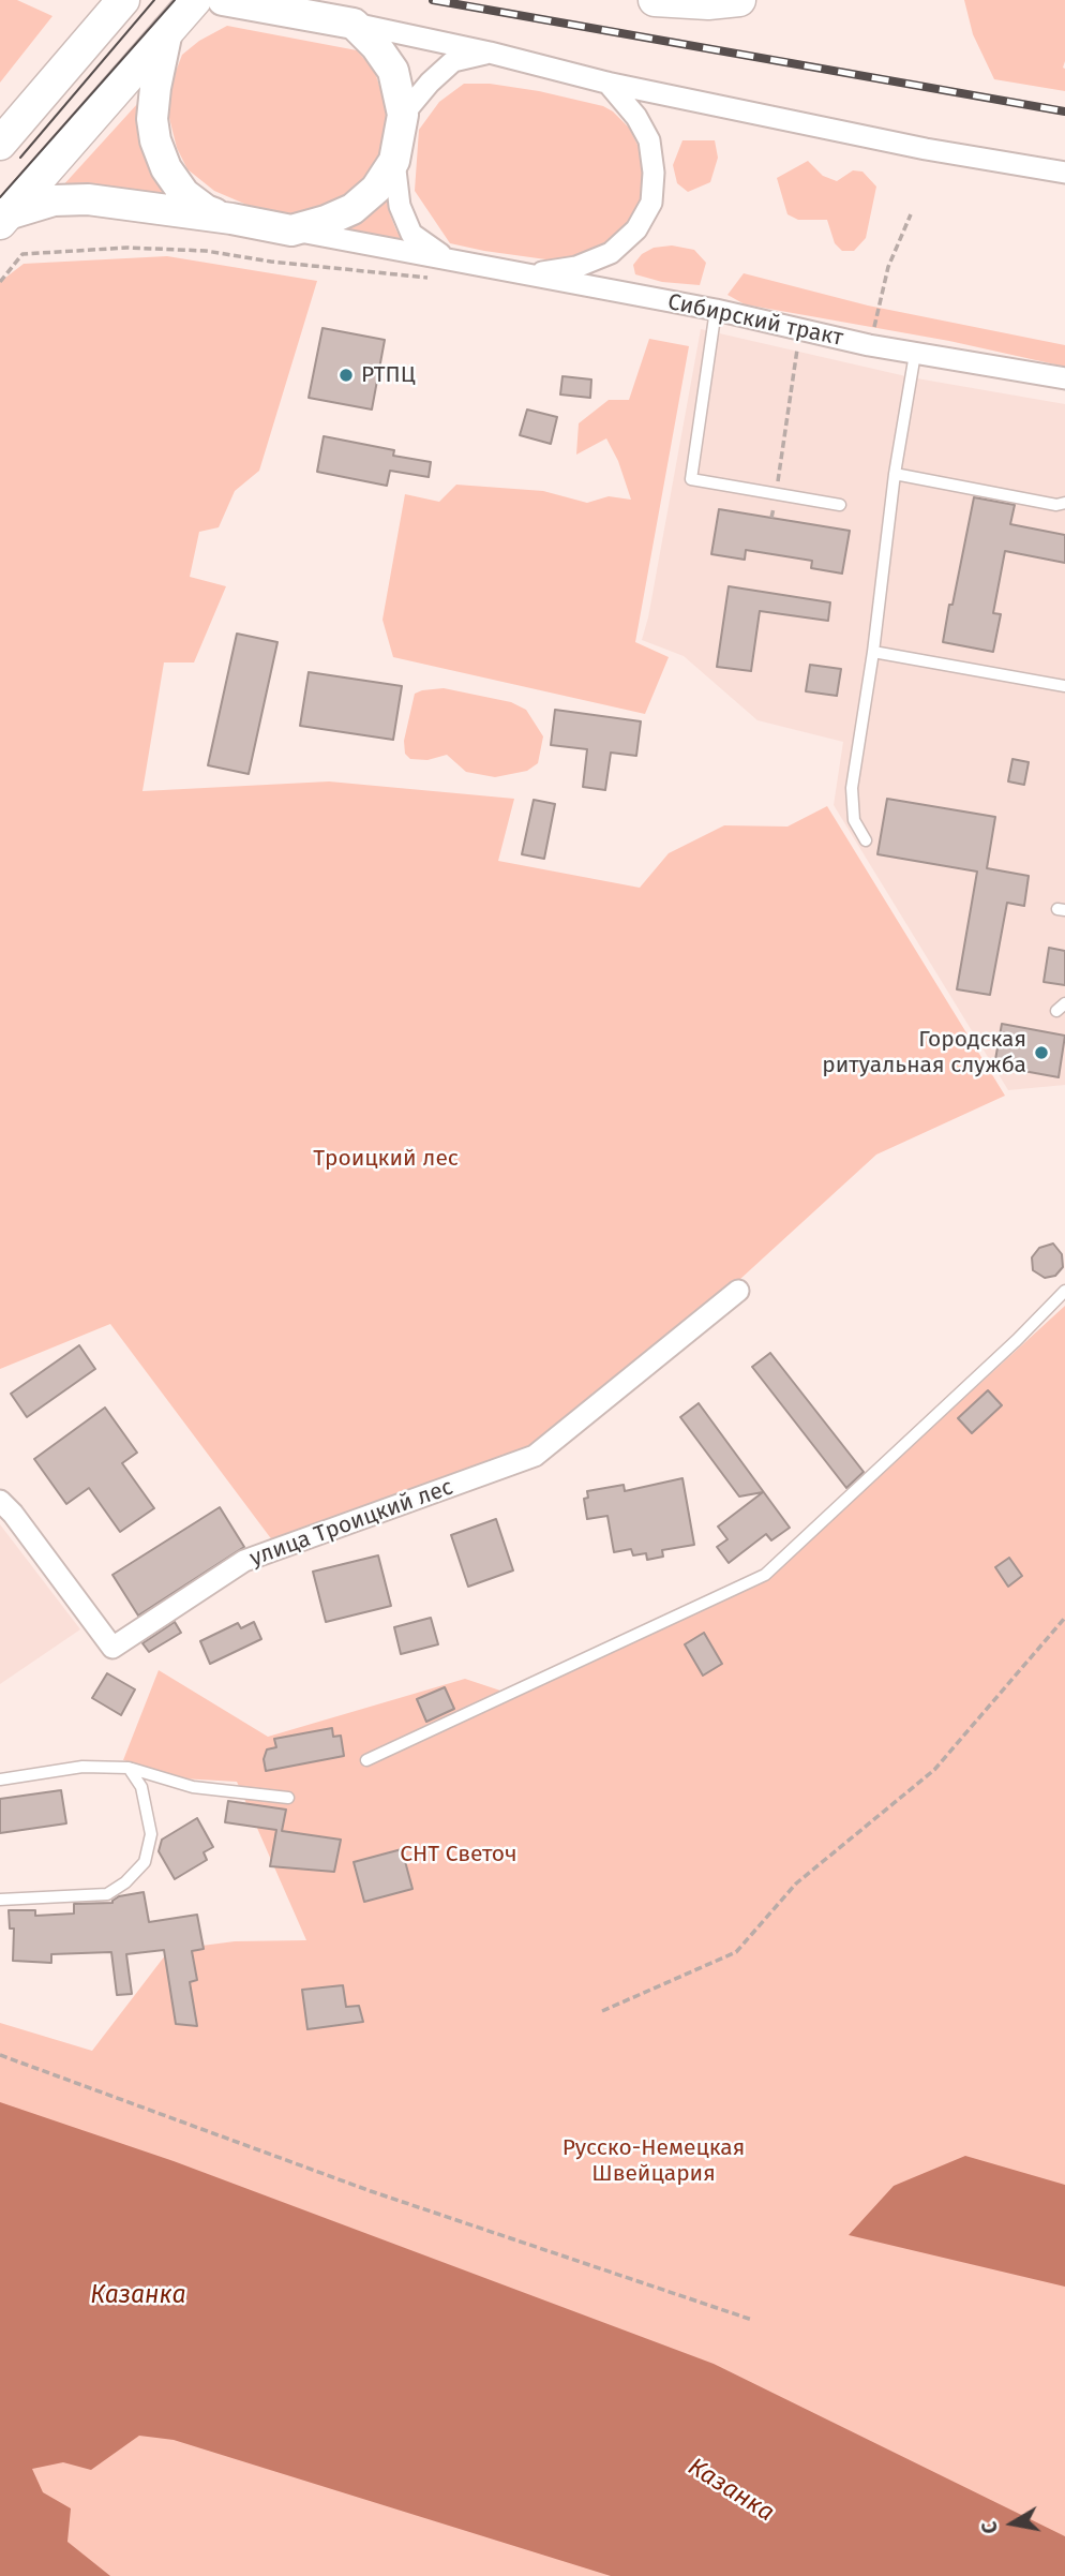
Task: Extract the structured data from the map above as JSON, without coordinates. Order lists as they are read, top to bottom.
{
  "streets": {
    "street": ["Сибирский тракт", "улица Троицкий лес"]
  },
  "water": ["Казанка"],
  "parks": ["Троицкий лес", "СНТ Светоч", "Русско-Немецкая Швейцария"],
  "places": ["РТПЦ", "Городская ритуальная служба"],
  "north": "left"
}
